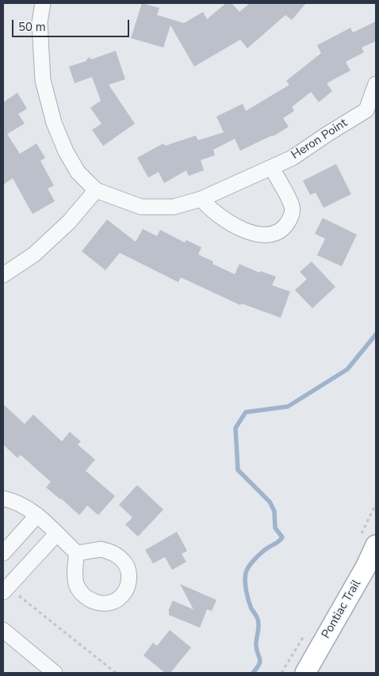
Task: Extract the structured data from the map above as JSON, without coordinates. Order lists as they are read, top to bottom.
{
  "streets": {
    "main road": ["Pontiac Trail"],
    "street": ["Heron Point"]
  },
  "scale_bar": "50 m"
}
